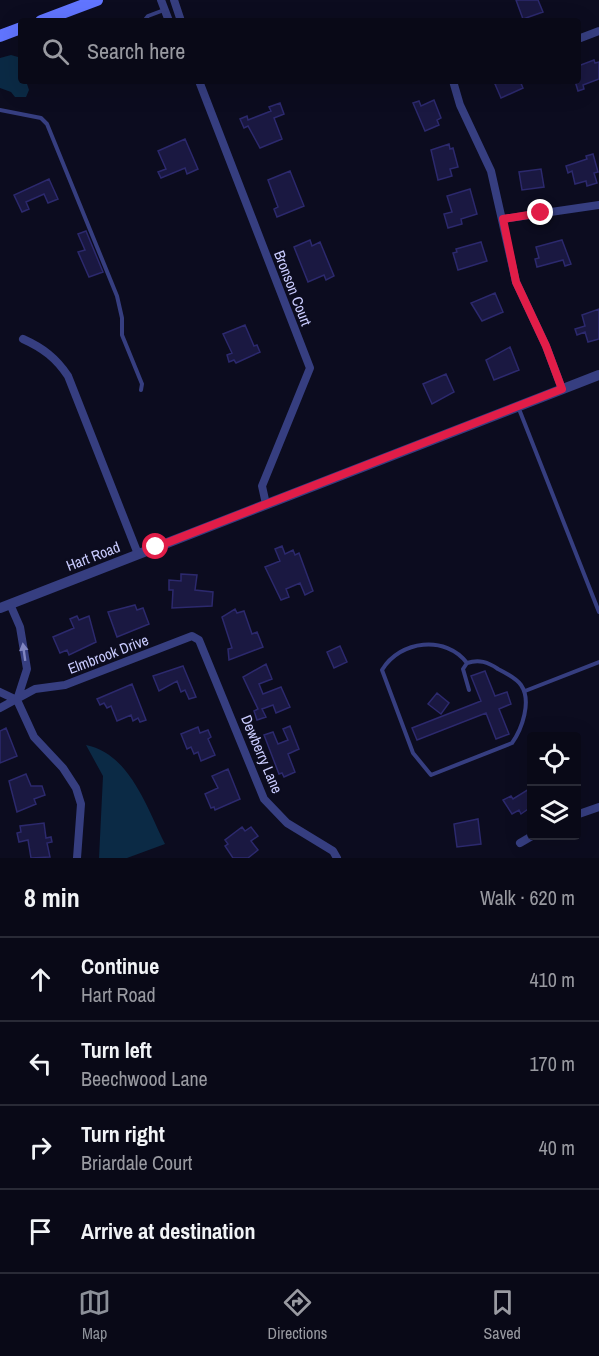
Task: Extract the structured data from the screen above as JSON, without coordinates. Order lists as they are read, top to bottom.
{
  "streets": {
    "street": [
      "Bronson Court",
      "Hart Road",
      "Elmbrook Drive",
      "Dewberry Lane"
    ]
  },
  "crossings": [
    ["Bronson Court", "Hart Road"],
    ["Elmbrook Drive", "Dewberry Lane"]
  ],
  "page": {
    "search": "Search here",
    "heading": ["8 min", "Walk · 620 m"],
    "list": [
      ["Continue", "Hart Road", "410 m"],
      ["Turn left", "Beechwood Lane", "170 m"],
      ["Turn right", "Briardale Court", "40 m"],
      "Arrive at destination"
    ],
    "nav": ["Map", "Directions", "Saved"]
  }
}
